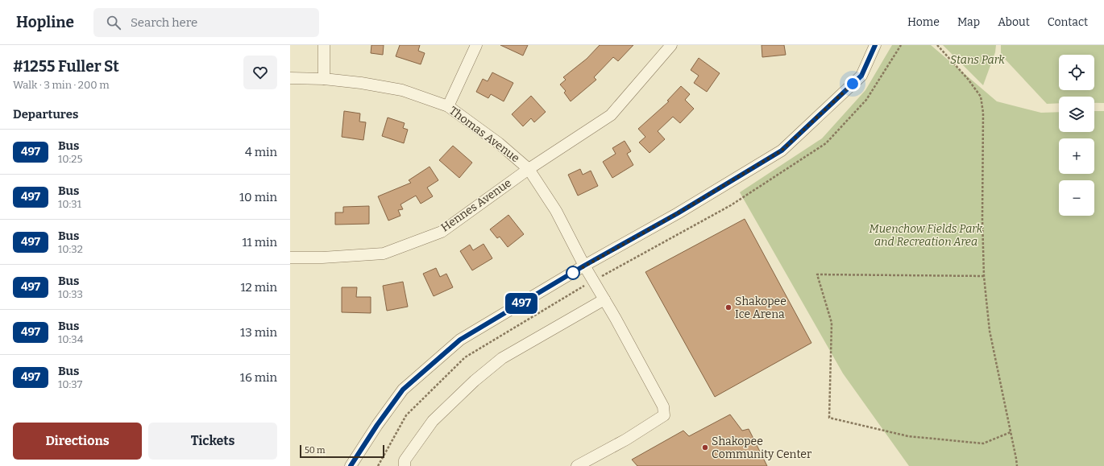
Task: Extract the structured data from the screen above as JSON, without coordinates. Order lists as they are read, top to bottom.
{
  "streets": {
    "street": ["Thomas Avenue", "Hennes Avenue"]
  },
  "crossings": [
    ["Thomas Avenue", "Hennes Avenue"]
  ],
  "parks": ["Stans Park", "Muenchow Fields Park and Recreation Area"],
  "places": ["Shakopee Ice Arena", "Shakopee Community Center"],
  "lines": ["bus line 497"],
  "scale_bar": "50 m",
  "page": {
    "header": "Hopline",
    "search": "Search here",
    "nav": [
      "Home",
      "Map",
      "About",
      "Contact"
    ],
    "heading": [
      ["#1255 Fuller St", "Walk · 3 min · 200 m"],
      "Departures"
    ],
    "on_map": "497",
    "map_buttons": ["+", "−"],
    "list": [
      {
        "mark": "497",
        "name": "Bus",
        "note": "10:25",
        "value": "4 min"
      },
      {
        "mark": "497",
        "name": "Bus",
        "note": "10:31",
        "value": "10 min"
      },
      {
        "mark": "497",
        "name": "Bus",
        "note": "10:32",
        "value": "11 min"
      },
      {
        "mark": "497",
        "name": "Bus",
        "note": "10:33",
        "value": "12 min"
      },
      {
        "mark": "497",
        "name": "Bus",
        "note": "10:34",
        "value": "13 min"
      },
      {
        "mark": "497",
        "name": "Bus",
        "note": "10:37",
        "value": "16 min"
      }
    ],
    "buttons": ["Directions", "Tickets"],
    "scale": "50 m"
  }
}
